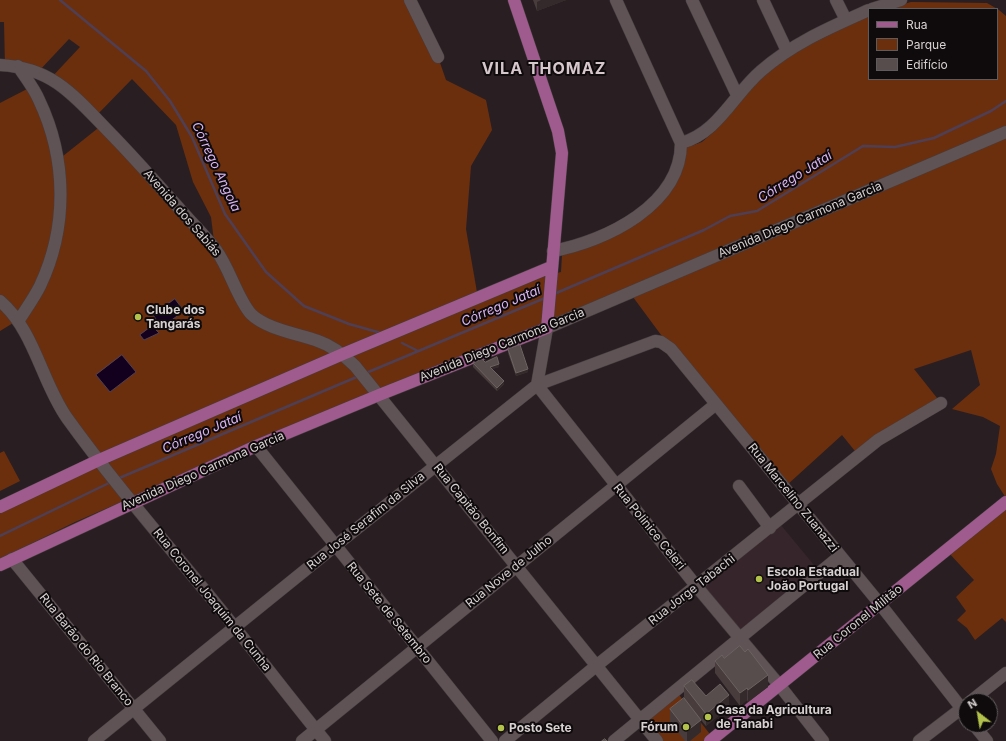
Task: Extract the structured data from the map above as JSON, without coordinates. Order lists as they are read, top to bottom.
{
  "streets": {
    "main road": ["Avenida Diego Carmona Garcia", "Rua Coronel Militão"],
    "street": [
      "Avenida dos Sabiás",
      "Rua Marcelino Zuanazzi",
      "Rua Capitão Bonfim",
      "Rua José Serafim da Silva",
      "Rua Polinice Celeri",
      "Rua Nove de Julho",
      "Rua Jorge Tabachi",
      "Rua Coronel Joaquim da Cunha",
      "Rua Sete de Setembro",
      "Rua Barão do Rio Branco"
    ]
  },
  "crossings": [
    ["Avenida dos Sabiás", "Rua Capitão Bonfim"],
    ["Avenida Diego Carmona Garcia", "Rua Capitão Bonfim"],
    ["Avenida Diego Carmona Garcia", "Rua Coronel Joaquim da Cunha"],
    ["Avenida Diego Carmona Garcia", "Rua Sete de Setembro"],
    ["Avenida Diego Carmona Garcia", "Rua Barão do Rio Branco"],
    ["Rua Marcelino Zuanazzi", "Rua José Serafim da Silva"],
    ["Rua Marcelino Zuanazzi", "Rua Nove de Julho"],
    ["Rua Marcelino Zuanazzi", "Rua Jorge Tabachi"],
    ["Rua Marcelino Zuanazzi", "Rua Coronel Militão"],
    ["Rua Capitão Bonfim", "Rua José Serafim da Silva"],
    ["Rua Capitão Bonfim", "Rua Nove de Julho"],
    ["Rua Capitão Bonfim", "Rua Jorge Tabachi"],
    ["Rua José Serafim da Silva", "Rua Polinice Celeri"],
    ["Rua José Serafim da Silva", "Rua Coronel Joaquim da Cunha"],
    ["Rua José Serafim da Silva", "Rua Sete de Setembro"],
    ["Rua José Serafim da Silva", "Rua Barão do Rio Branco"],
    ["Rua Polinice Celeri", "Rua Nove de Julho"],
    ["Rua Polinice Celeri", "Rua Jorge Tabachi"],
    ["Rua Polinice Celeri", "Rua Coronel Militão"],
    ["Rua Nove de Julho", "Rua Coronel Joaquim da Cunha"],
    ["Rua Nove de Julho", "Rua Sete de Setembro"]
  ],
  "districts": ["VILA THOMAZ"],
  "water": ["Córrego Angola", "Córrego Jataí"],
  "places": [
    "Clube dos Tangarás",
    "Escola Estadual João Portugal",
    "Casa da Agricultura de Tanabi",
    "Fórum",
    "Posto Sete"
  ],
  "legend": ["Rua", "Parque", "Edifício"],
  "north": "top left"
}
